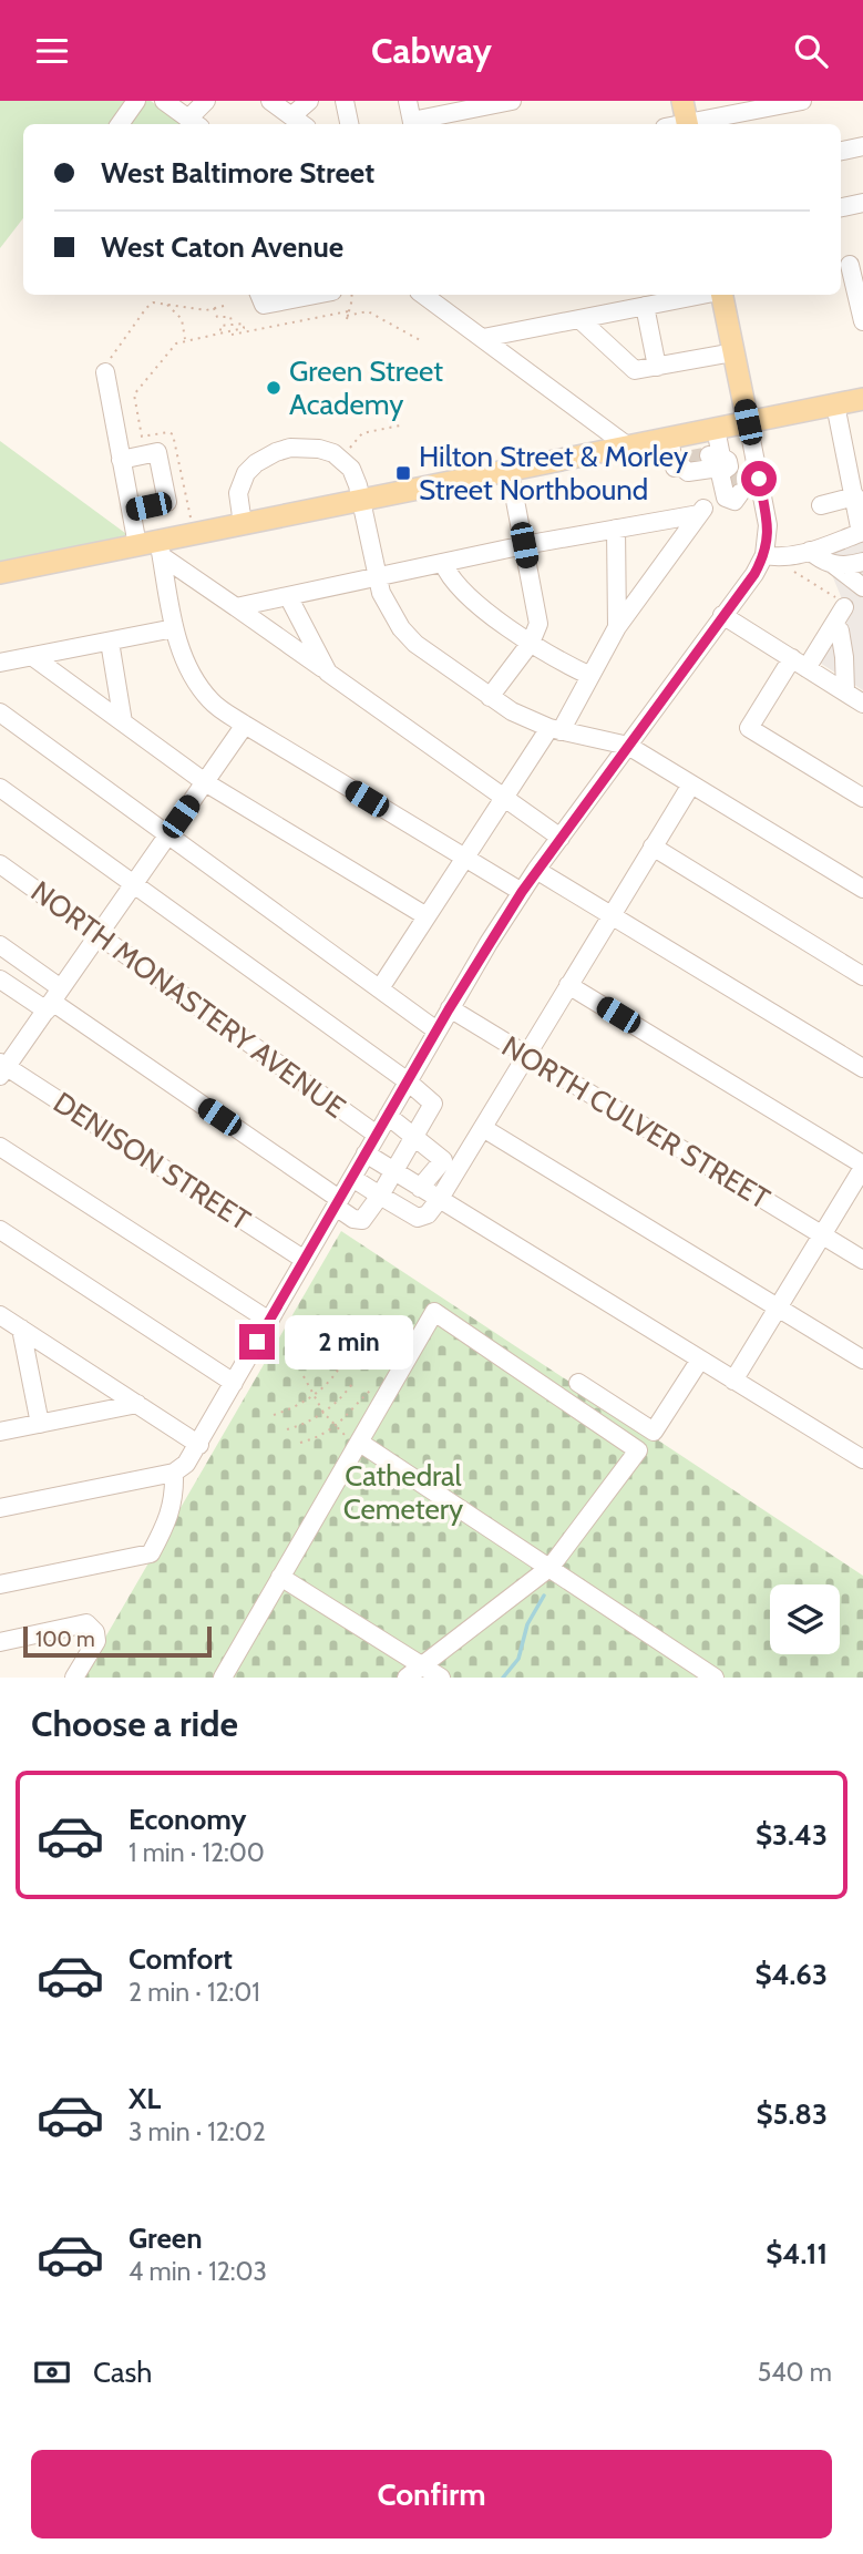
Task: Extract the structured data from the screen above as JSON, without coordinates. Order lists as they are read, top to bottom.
{
  "streets": {
    "street": ["NORTH MONASTERY AVENUE", "NORTH CULVER STREET", "DENISON STREET"]
  },
  "parks": ["Cathedral Cemetery"],
  "places": {
    "other": ["Green Street Academy"],
    "transit": ["Hilton Street & Morley Street Northbound"]
  },
  "scale_bar": "100 m",
  "page": {
    "header": "Cabway",
    "banner": ["West Baltimore Street", "West Caton Avenue"],
    "bubble": "2 min",
    "scale": "100 m",
    "heading": "Choose a ride",
    "list": [
      {
        "name": "Economy",
        "note": "1 min · 12:00",
        "value": "$3.43"
      },
      {
        "name": "Comfort",
        "note": "2 min · 12:01",
        "value": "$4.63"
      },
      {
        "name": "XL",
        "note": "3 min · 12:02",
        "value": "$5.83"
      },
      {
        "name": "Green",
        "note": "4 min · 12:03",
        "value": "$4.11"
      }
    ],
    "pay": ["Cash", "540 m"],
    "buttons": "Confirm"
  }
}
